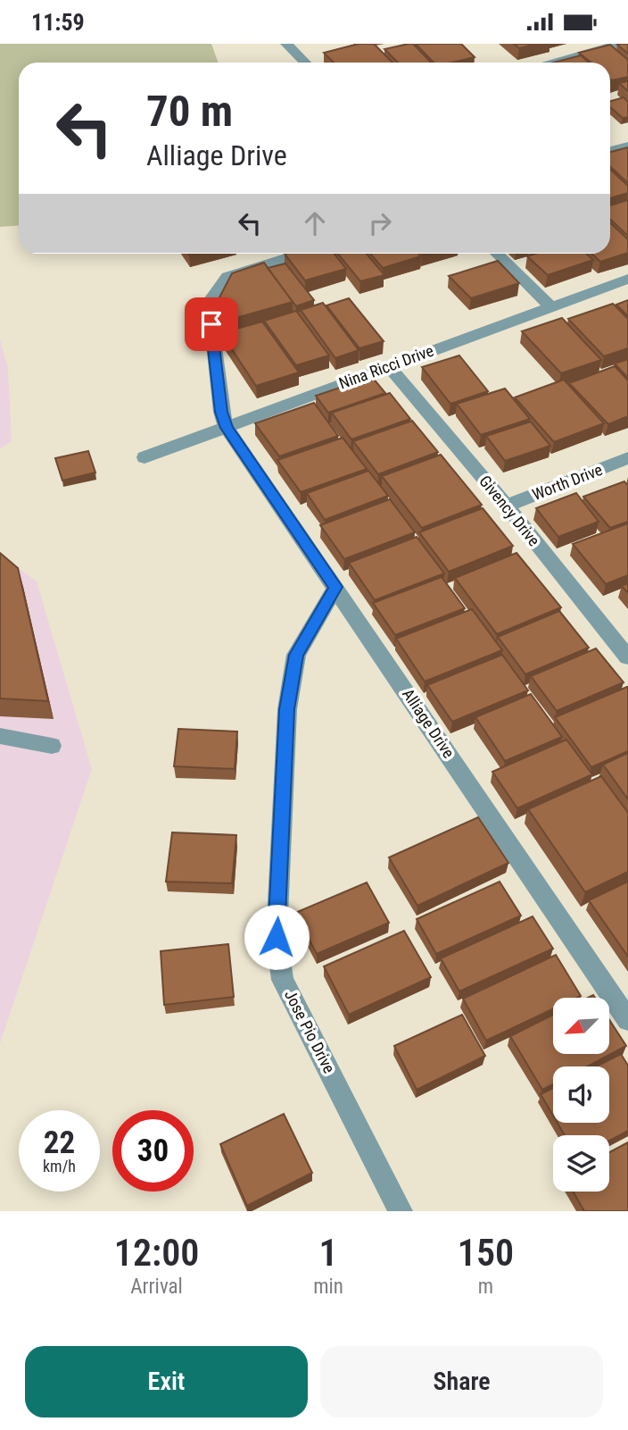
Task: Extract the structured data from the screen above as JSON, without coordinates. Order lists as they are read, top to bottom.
{
  "streets": {
    "street": [
      "Nina Ricci Drive",
      "Worth Drive",
      "Givency Drive",
      "Alliage Drive",
      "Jose Pio Drive"
    ]
  },
  "crossings": [
    ["Nina Ricci Drive", "Givency Drive"],
    ["Nina Ricci Drive", "Alliage Drive"],
    ["Worth Drive", "Givency Drive"],
    ["Alliage Drive", "Jose Pio Drive"]
  ],
  "north": "bottom left",
  "page": {
    "status": "11:59",
    "turn": ["70 m", "Alliage Drive"],
    "speed": "22 km/h",
    "limit": "30",
    "eta": [
      "12:00",
      "Arrival",
      "1",
      "min",
      "150",
      "m"
    ],
    "buttons": ["Exit", "Share"]
  }
}
